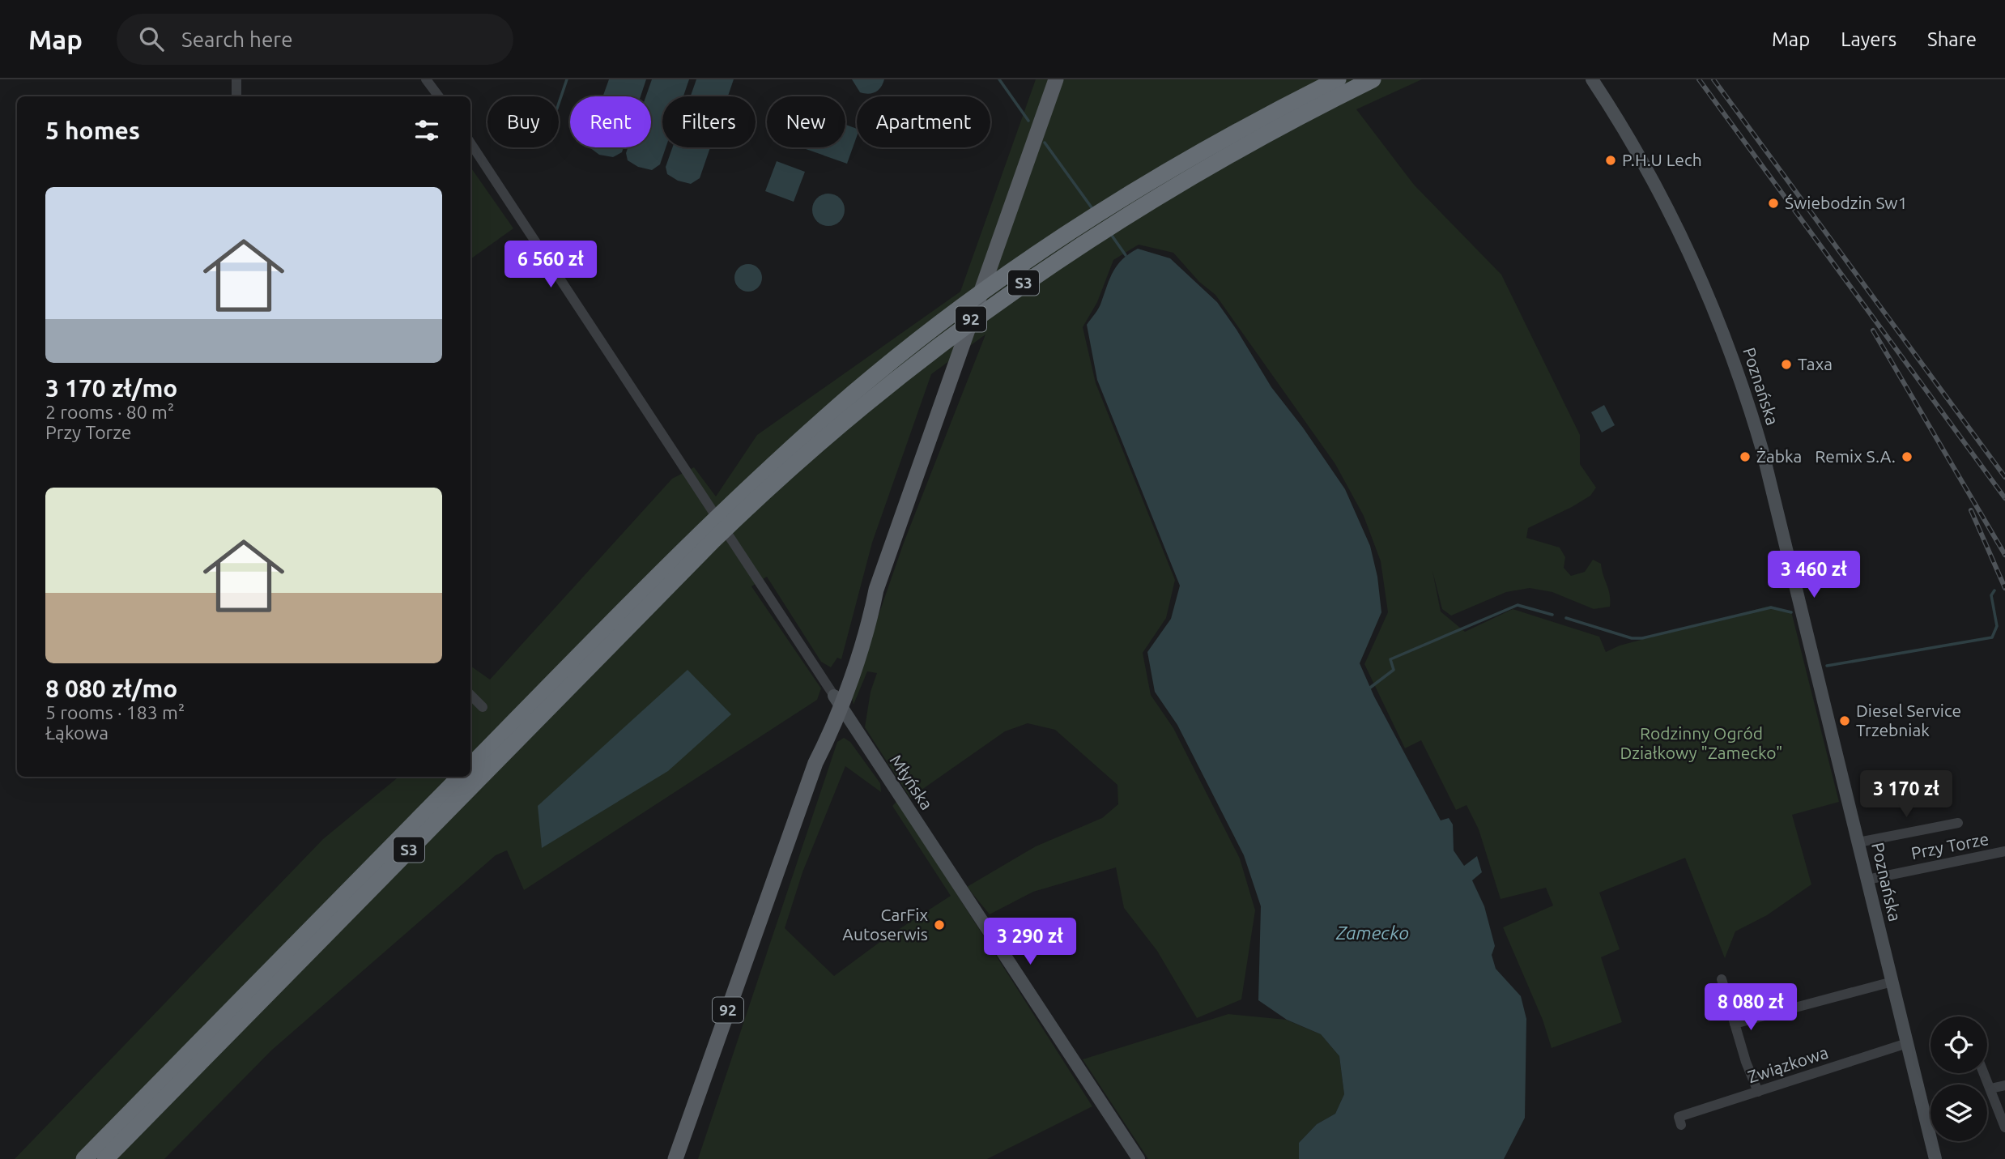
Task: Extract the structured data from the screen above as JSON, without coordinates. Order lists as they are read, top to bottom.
{
  "streets": {
    "highway": ["S3"],
    "main road": ["92"],
    "street": [
      "Poznańska",
      "Młyńska",
      "Przy Torze",
      "Związkowa"
    ]
  },
  "crossings": [
    ["92", "Młyńska"],
    ["Poznańska", "Przy Torze"],
    ["Poznańska", "Związkowa"]
  ],
  "water": ["Zamecko"],
  "parks": ["Rodzinny Ogród Działkowy \"Zamecko\""],
  "places": [
    "P.H.U Lech",
    "Świebodzin Sw1",
    "Taxa",
    "Żabka",
    "Remix S.A.",
    "Diesel Service Trzebniak",
    "CarFix Autoserwis"
  ],
  "page": {
    "header": "Map",
    "search": "Search here",
    "nav": ["Map", "Layers", "Share"],
    "chip": [
      "Buy",
      "Rent",
      "Filters",
      "New",
      "Apartment"
    ],
    "heading": "5 homes",
    "list": [
      {
        "name": "3 170 zł/mo",
        "note": "2 rooms · 80 m² · Przy Torze"
      },
      {
        "name": "8 080 zł/mo",
        "note": "5 rooms · 183 m² · Łąkowa"
      }
    ],
    "price": [
      "6 560 zł",
      "3 460 zł",
      "3 170 zł",
      "3 290 zł",
      "8 080 zł"
    ]
  }
}
